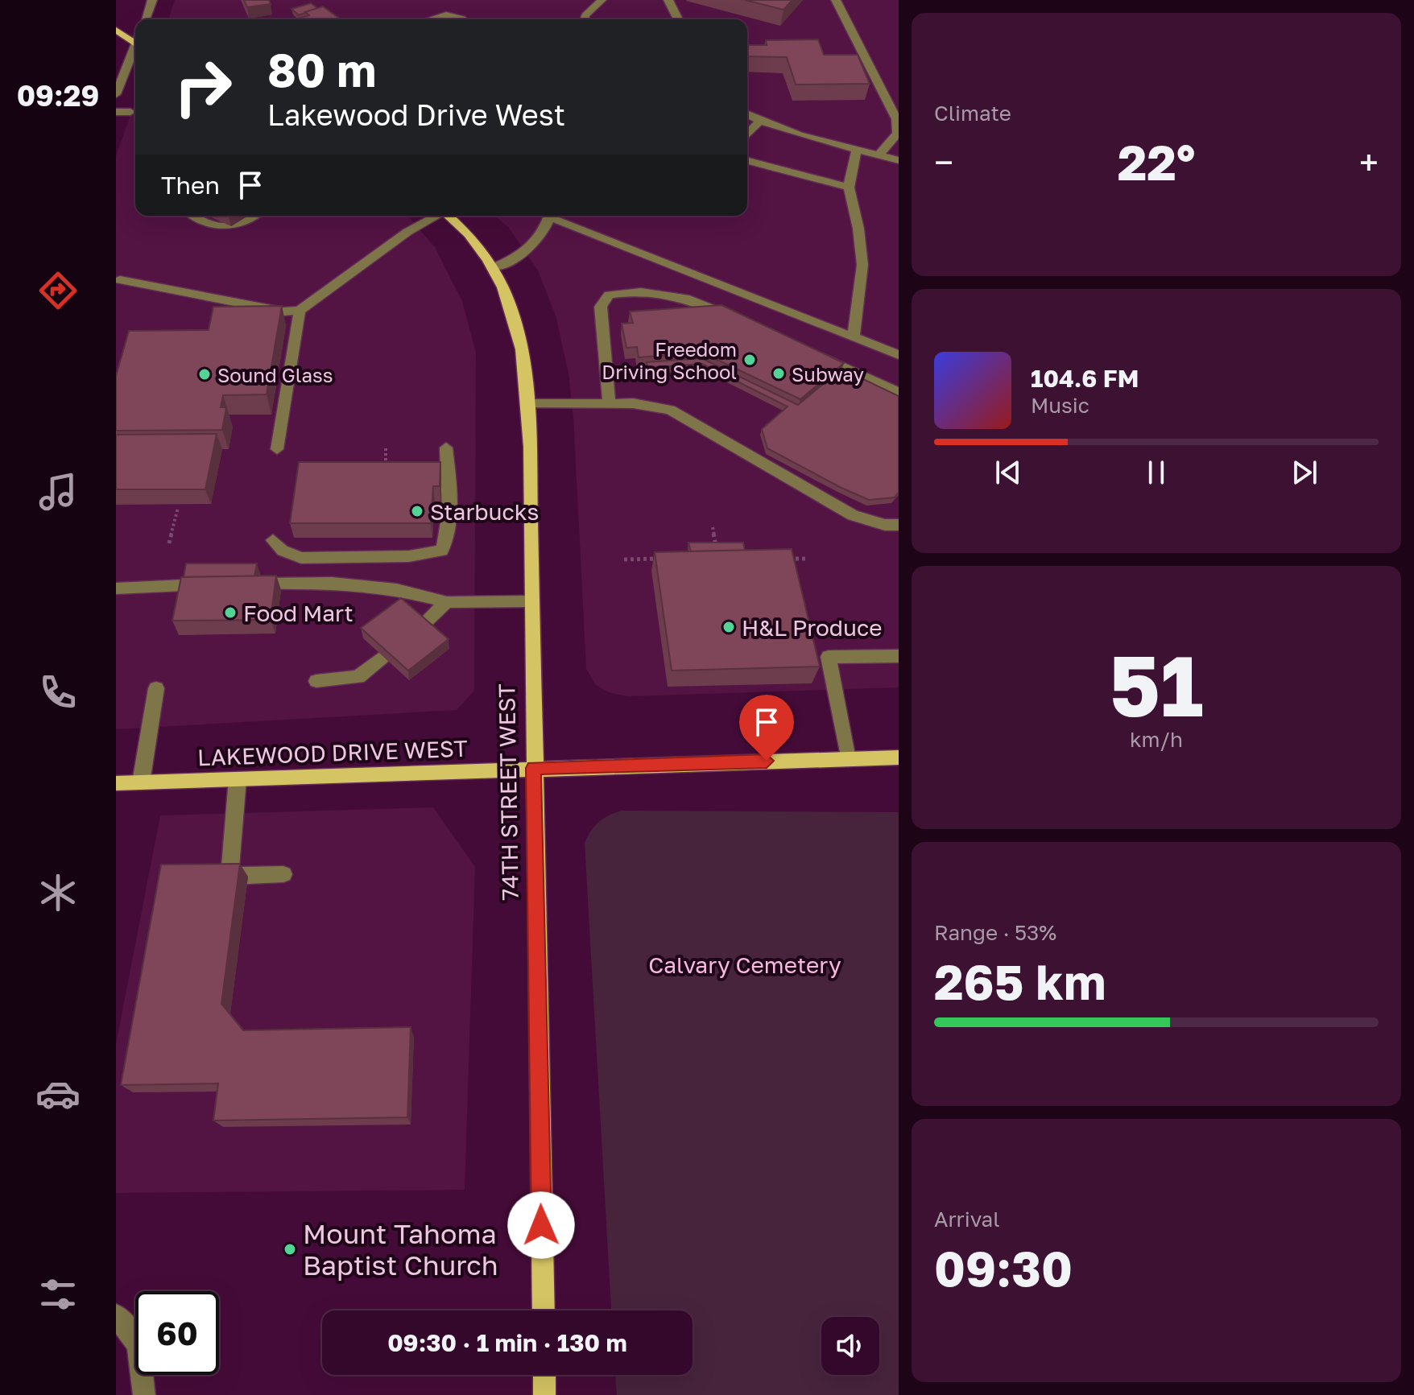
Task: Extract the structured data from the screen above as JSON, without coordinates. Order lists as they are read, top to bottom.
{
  "streets": {
    "main road": ["LAKEWOOD DRIVE WEST", "74TH STREET WEST"]
  },
  "crossings": [
    ["LAKEWOOD DRIVE WEST", "74TH STREET WEST"]
  ],
  "parks": ["Calvary Cemetery"],
  "places": [
    "Freedom Driving School",
    "Subway",
    "Sound Glass",
    "Starbucks",
    "Food Mart",
    "H&L Produce",
    "Mount Tahoma Baptist Church"
  ],
  "page": {
    "tabs": "09:29",
    "tile": [
      "Climate",
      ["51", "km/h"],
      ["Range · 53%", "265 km"],
      ["Arrival", "09:30"]
    ],
    "turn": ["80 m", "Lakewood Drive West"],
    "heat": ["−", "22°", "+"],
    "then": "Then",
    "song": ["104.6 FM", "Music"],
    "limit": "60",
    "trip": "09:30 · 1 min · 130 m"
  }
}
